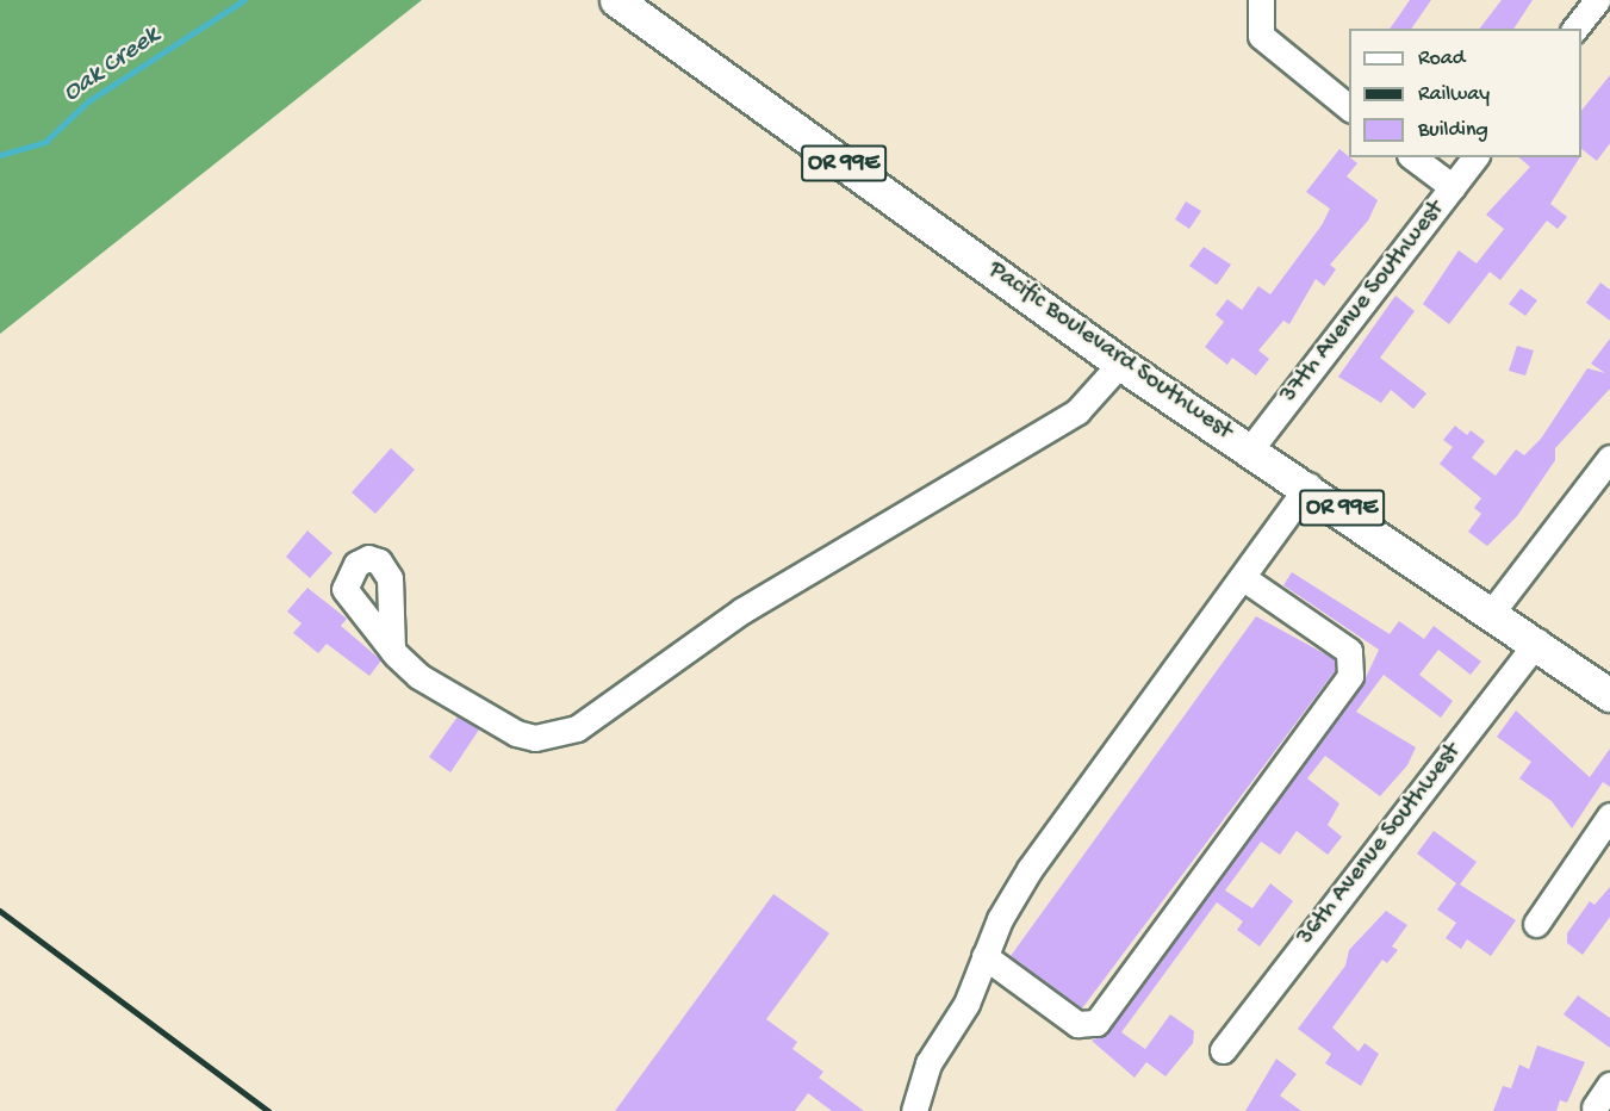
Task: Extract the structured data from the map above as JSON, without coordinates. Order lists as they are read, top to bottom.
{
  "streets": {
    "main road": ["OR 99E", "Pacific Boulevard Southwest"],
    "street": ["37th Avenue Southwest", "36th Avenue Southwest"]
  },
  "crossings": [
    ["37th Avenue Southwest", "Pacific Boulevard Southwest"],
    ["Pacific Boulevard Southwest", "36th Avenue Southwest"]
  ],
  "water": ["Oak Creek"],
  "legend": ["Road", "Railway", "Building"]
}
